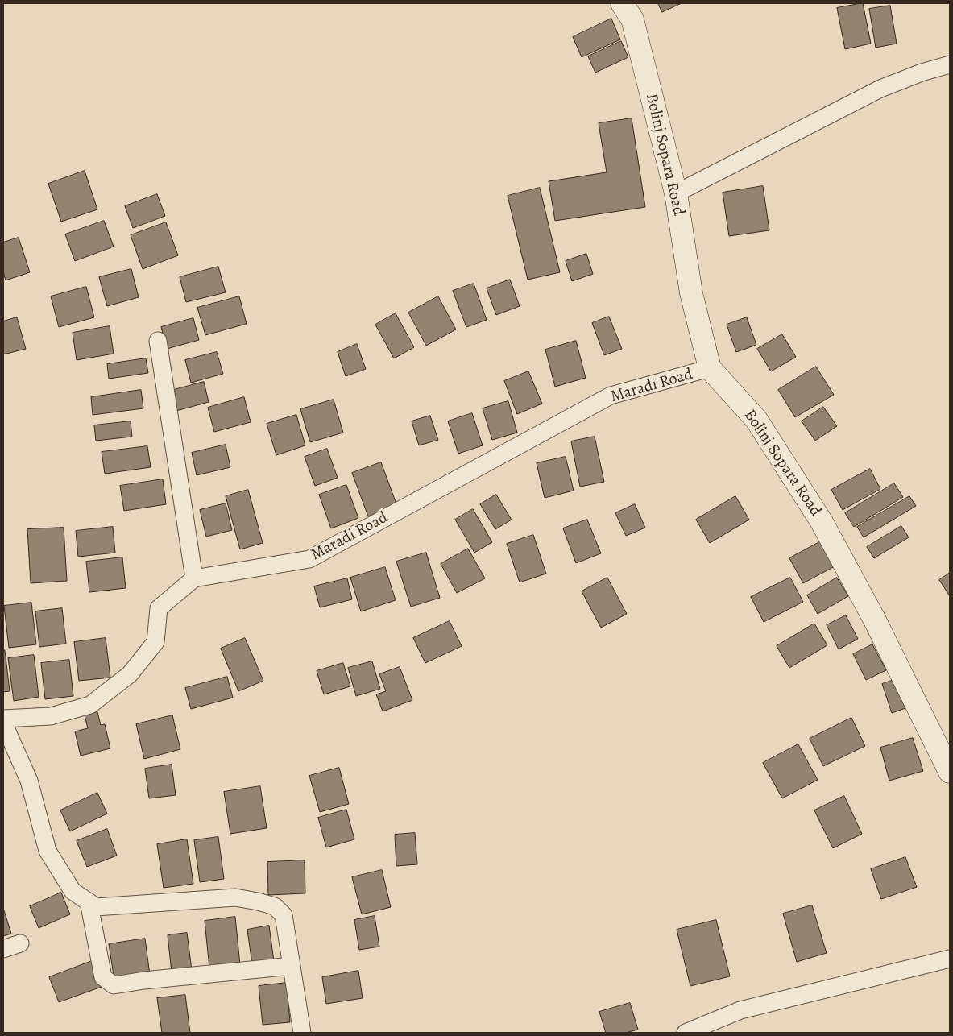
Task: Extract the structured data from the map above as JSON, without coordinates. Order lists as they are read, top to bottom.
{
  "streets": {
    "main road": ["Bolinj Sopara Road"],
    "street": ["Maradi Road"]
  },
  "crossings": [
    ["Bolinj Sopara Road", "Maradi Road"]
  ]
}
